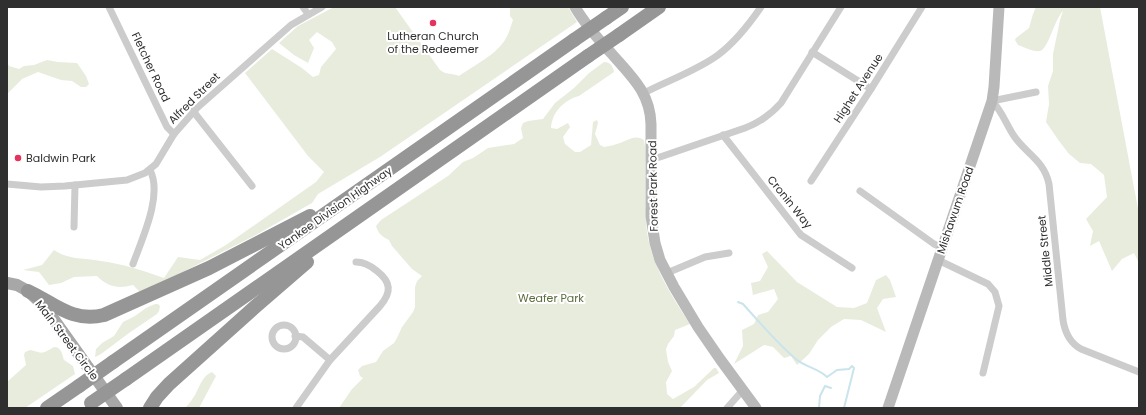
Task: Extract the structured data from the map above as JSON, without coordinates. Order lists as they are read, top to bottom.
{
  "streets": {
    "highway": ["Yankee Division Highway"],
    "main road": ["Main Street Circle"],
    "street": [
      "Fletcher Road",
      "Highet Avenue",
      "Alfred Street",
      "Forest Park Road",
      "Cronin Way",
      "Mishawum Road",
      "Middle Street"
    ]
  },
  "crossings": [
    ["Fletcher Road", "Alfred Street"],
    ["Mishawum Road", "Middle Street"]
  ],
  "parks": ["Weafer Park"],
  "places": ["Lutheran Church of the Redeemer", "Baldwin Park"]
}
